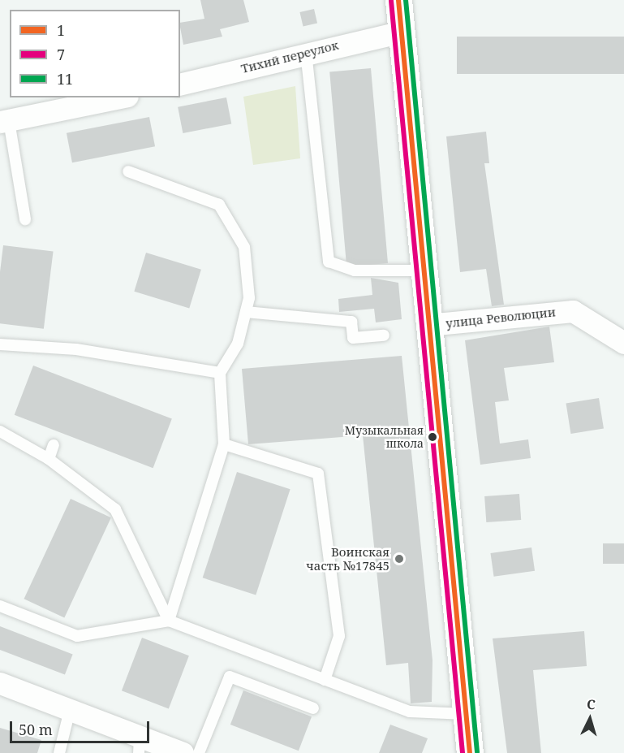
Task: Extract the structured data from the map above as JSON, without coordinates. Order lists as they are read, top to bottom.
{
  "streets": {
    "street": ["Тихий переулок", "улица Революции"]
  },
  "places": ["Музыкальная школа", "Воинская часть №17845"],
  "lines": ["transit line 1", "transit line 11", "transit line 7"],
  "legend": ["1", "7", "11"],
  "scale_bar": "50 m",
  "north": "top"
}
